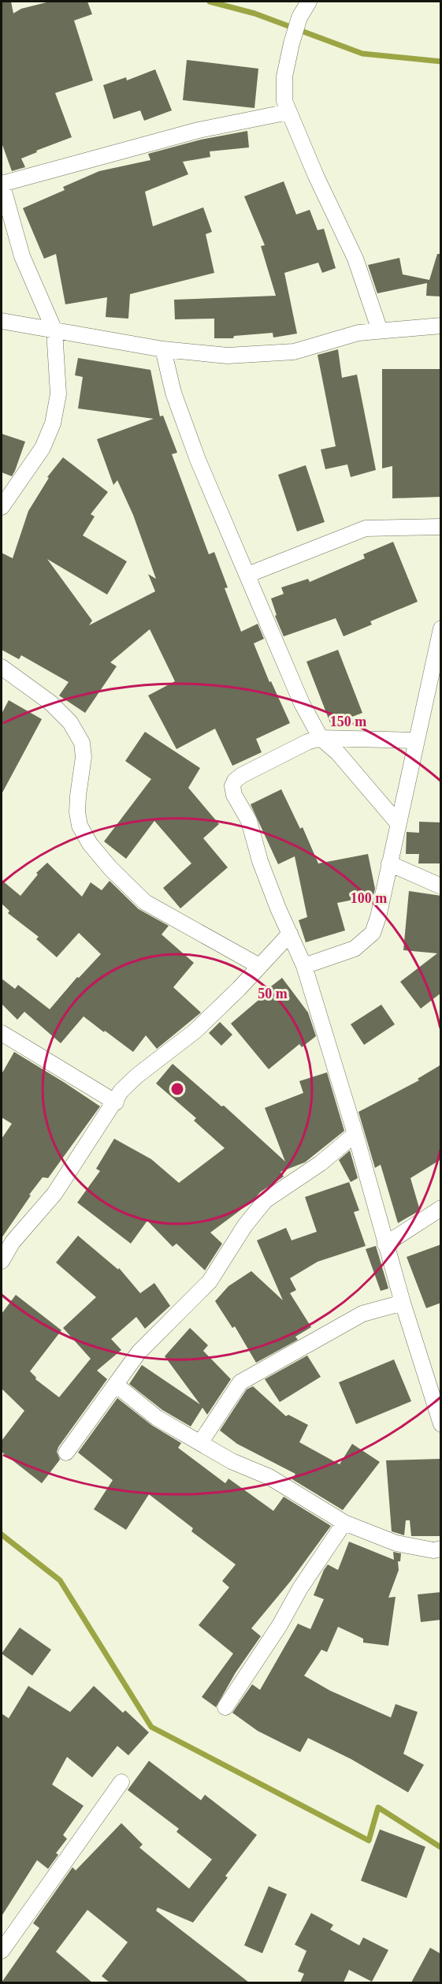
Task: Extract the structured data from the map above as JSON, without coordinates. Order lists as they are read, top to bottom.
{
  "rings": ["150 m", "100 m", "50 m"]
}
